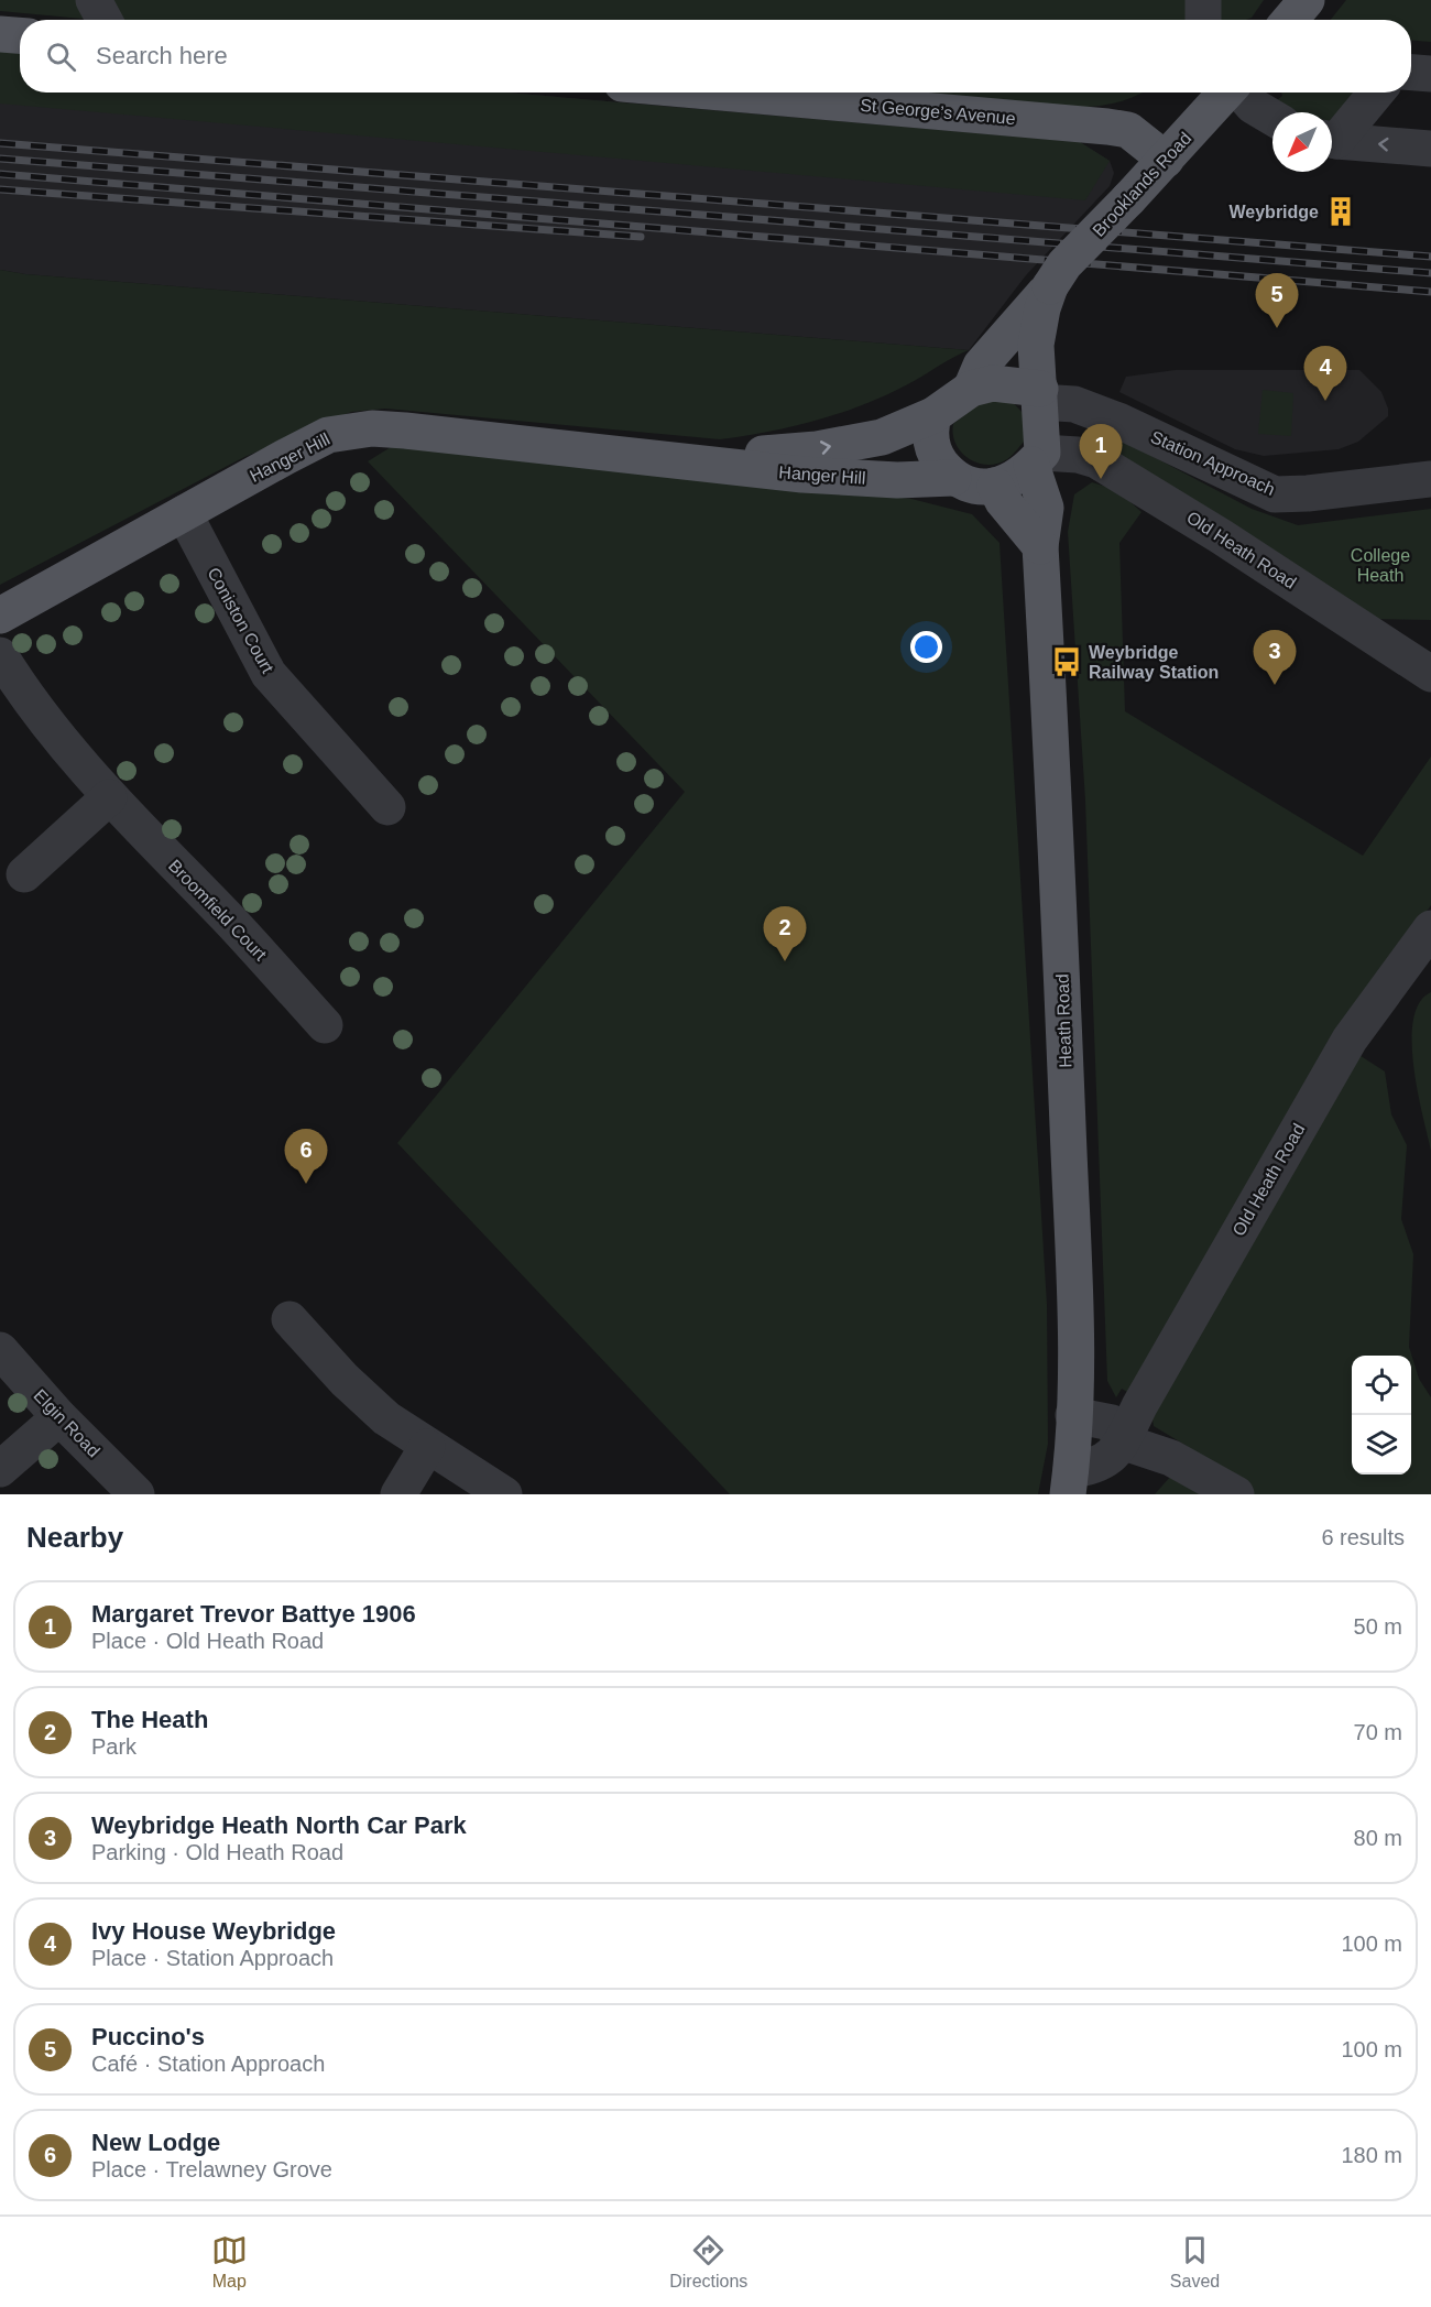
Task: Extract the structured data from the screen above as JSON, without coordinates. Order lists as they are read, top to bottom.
{
  "streets": {
    "main road": [
      "St George’s Avenue",
      "Brooklands Road",
      "Hanger Hill",
      "Heath Road"
    ],
    "street": [
      "Station Approach",
      "Old Heath Road",
      "Coniston Court",
      "Broomfield Court",
      "Elgin Road"
    ]
  },
  "crossings": [
    ["St George’s Avenue", "Brooklands Road"],
    ["Hanger Hill", "Station Approach"],
    ["Hanger Hill", "Old Heath Road"],
    ["Hanger Hill", "Coniston Court"],
    ["Hanger Hill", "Heath Road"],
    ["Station Approach", "Old Heath Road"],
    ["Station Approach", "Heath Road"],
    ["Old Heath Road", "Heath Road"]
  ],
  "parks": ["College Heath"],
  "places": {
    "building": ["Weybridge"],
    "bus stop": ["Weybridge Railway Station"]
  },
  "north": "bottom left",
  "page": {
    "search": "Search here",
    "pins": [
      "5",
      "4",
      "1",
      "3",
      "2",
      "6"
    ],
    "heading": ["Nearby", "6 results"],
    "list": [
      {
        "mark": "1",
        "name": "Margaret Trevor Battye 1906",
        "note": "Place · Old Heath Road",
        "value": "50 m"
      },
      {
        "mark": "2",
        "name": "The Heath",
        "note": "Park",
        "value": "70 m"
      },
      {
        "mark": "3",
        "name": "Weybridge Heath North Car Park",
        "note": "Parking · Old Heath Road",
        "value": "80 m"
      },
      {
        "mark": "4",
        "name": "Ivy House Weybridge",
        "note": "Place · Station Approach",
        "value": "100 m"
      },
      {
        "mark": "5",
        "name": "Puccino's",
        "note": "Café · Station Approach",
        "value": "100 m"
      },
      {
        "mark": "6",
        "name": "New Lodge",
        "note": "Place · Trelawney Grove",
        "value": "180 m"
      }
    ],
    "nav": ["Map", "Directions", "Saved"]
  }
}
